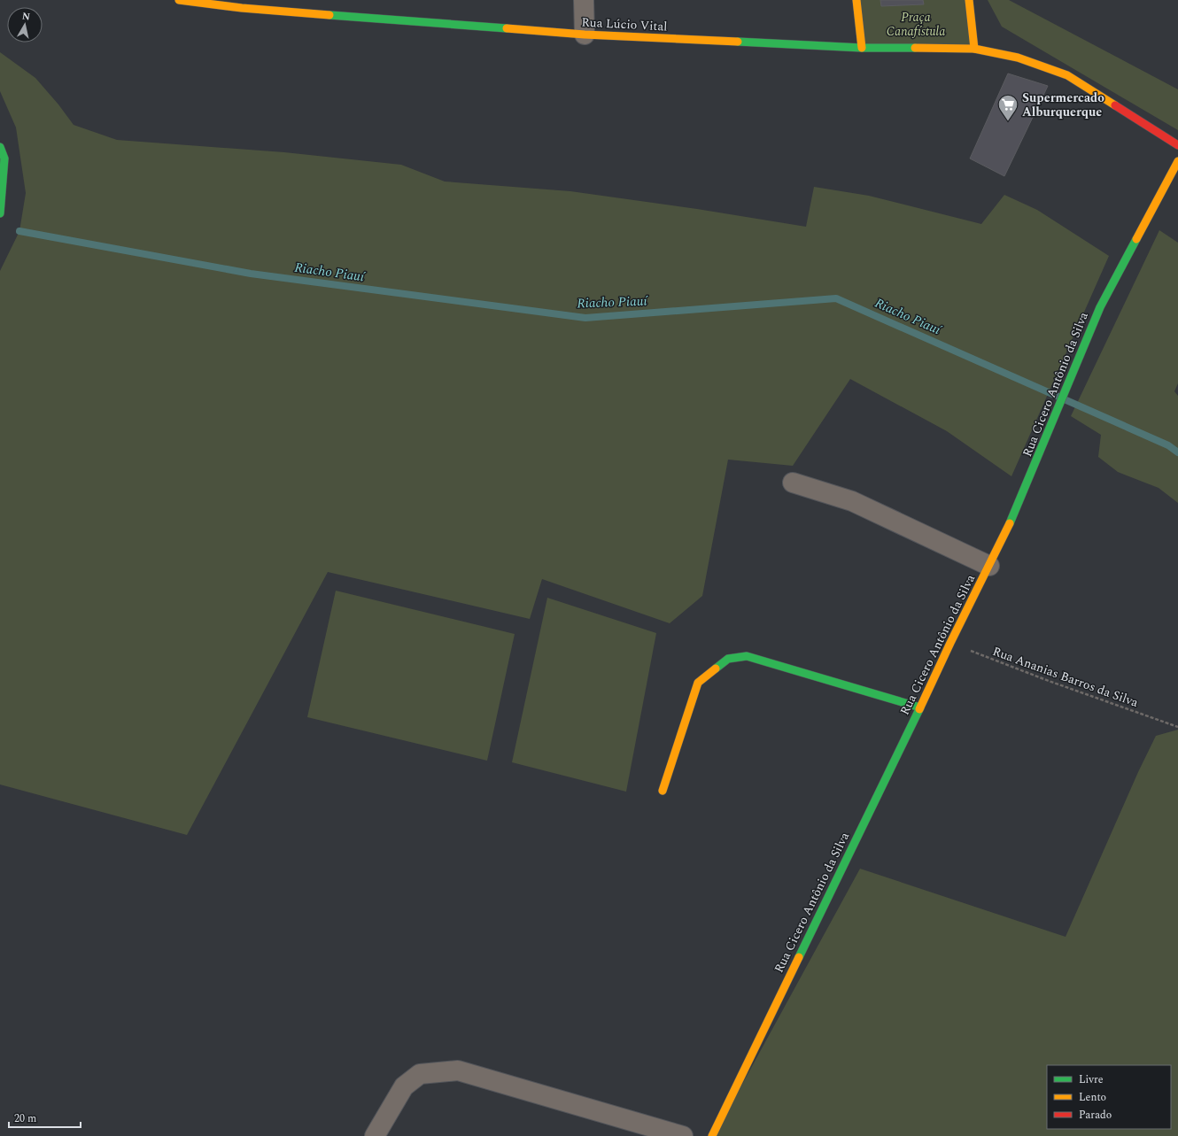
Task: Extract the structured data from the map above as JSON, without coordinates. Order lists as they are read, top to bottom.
{
  "streets": {
    "street": ["Rua Lúcio Vital", "Rua Cicero Antônio da Silva"],
    "path": ["Rua Ananias Barros da Silva"]
  },
  "crossings": [
    ["Rua Cicero Antônio da Silva", "Rua Ananias Barros da Silva"]
  ],
  "water": ["Riacho Piauí"],
  "parks": ["Praça Canafístula"],
  "places": {
    "supermarket": ["Supermercado Alburquerque"]
  },
  "legend": ["Livre", "Lento", "Parado"],
  "scale_bar": "20 m",
  "north": "top"
}
